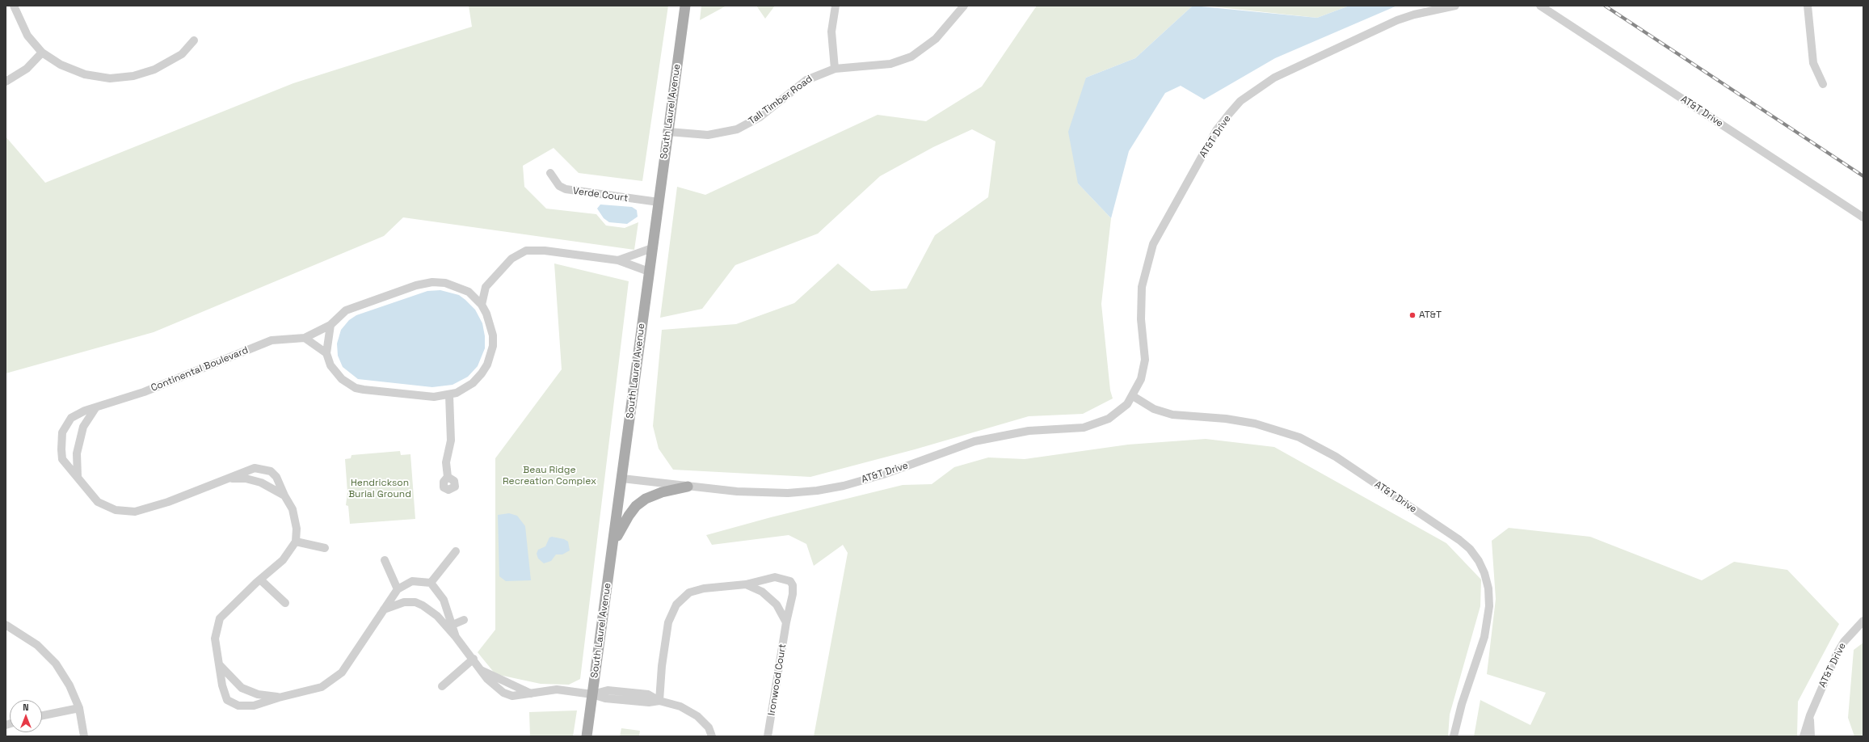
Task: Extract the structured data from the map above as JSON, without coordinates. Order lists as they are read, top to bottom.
{
  "streets": {
    "main road": ["South Laurel Avenue"],
    "street": [
      "Tall Timber Road",
      "AT&T Drive",
      "Verde Court",
      "Continental Boulevard",
      "Ironwood Court"
    ]
  },
  "crossings": [
    ["Tall Timber Road", "South Laurel Avenue"],
    ["South Laurel Avenue", "AT&T Drive"],
    ["South Laurel Avenue", "Verde Court"]
  ],
  "parks": ["Beau Ridge Recreation Complex", "Hendrickson Burial Ground"],
  "places": ["AT&T"],
  "north": "top"
}
